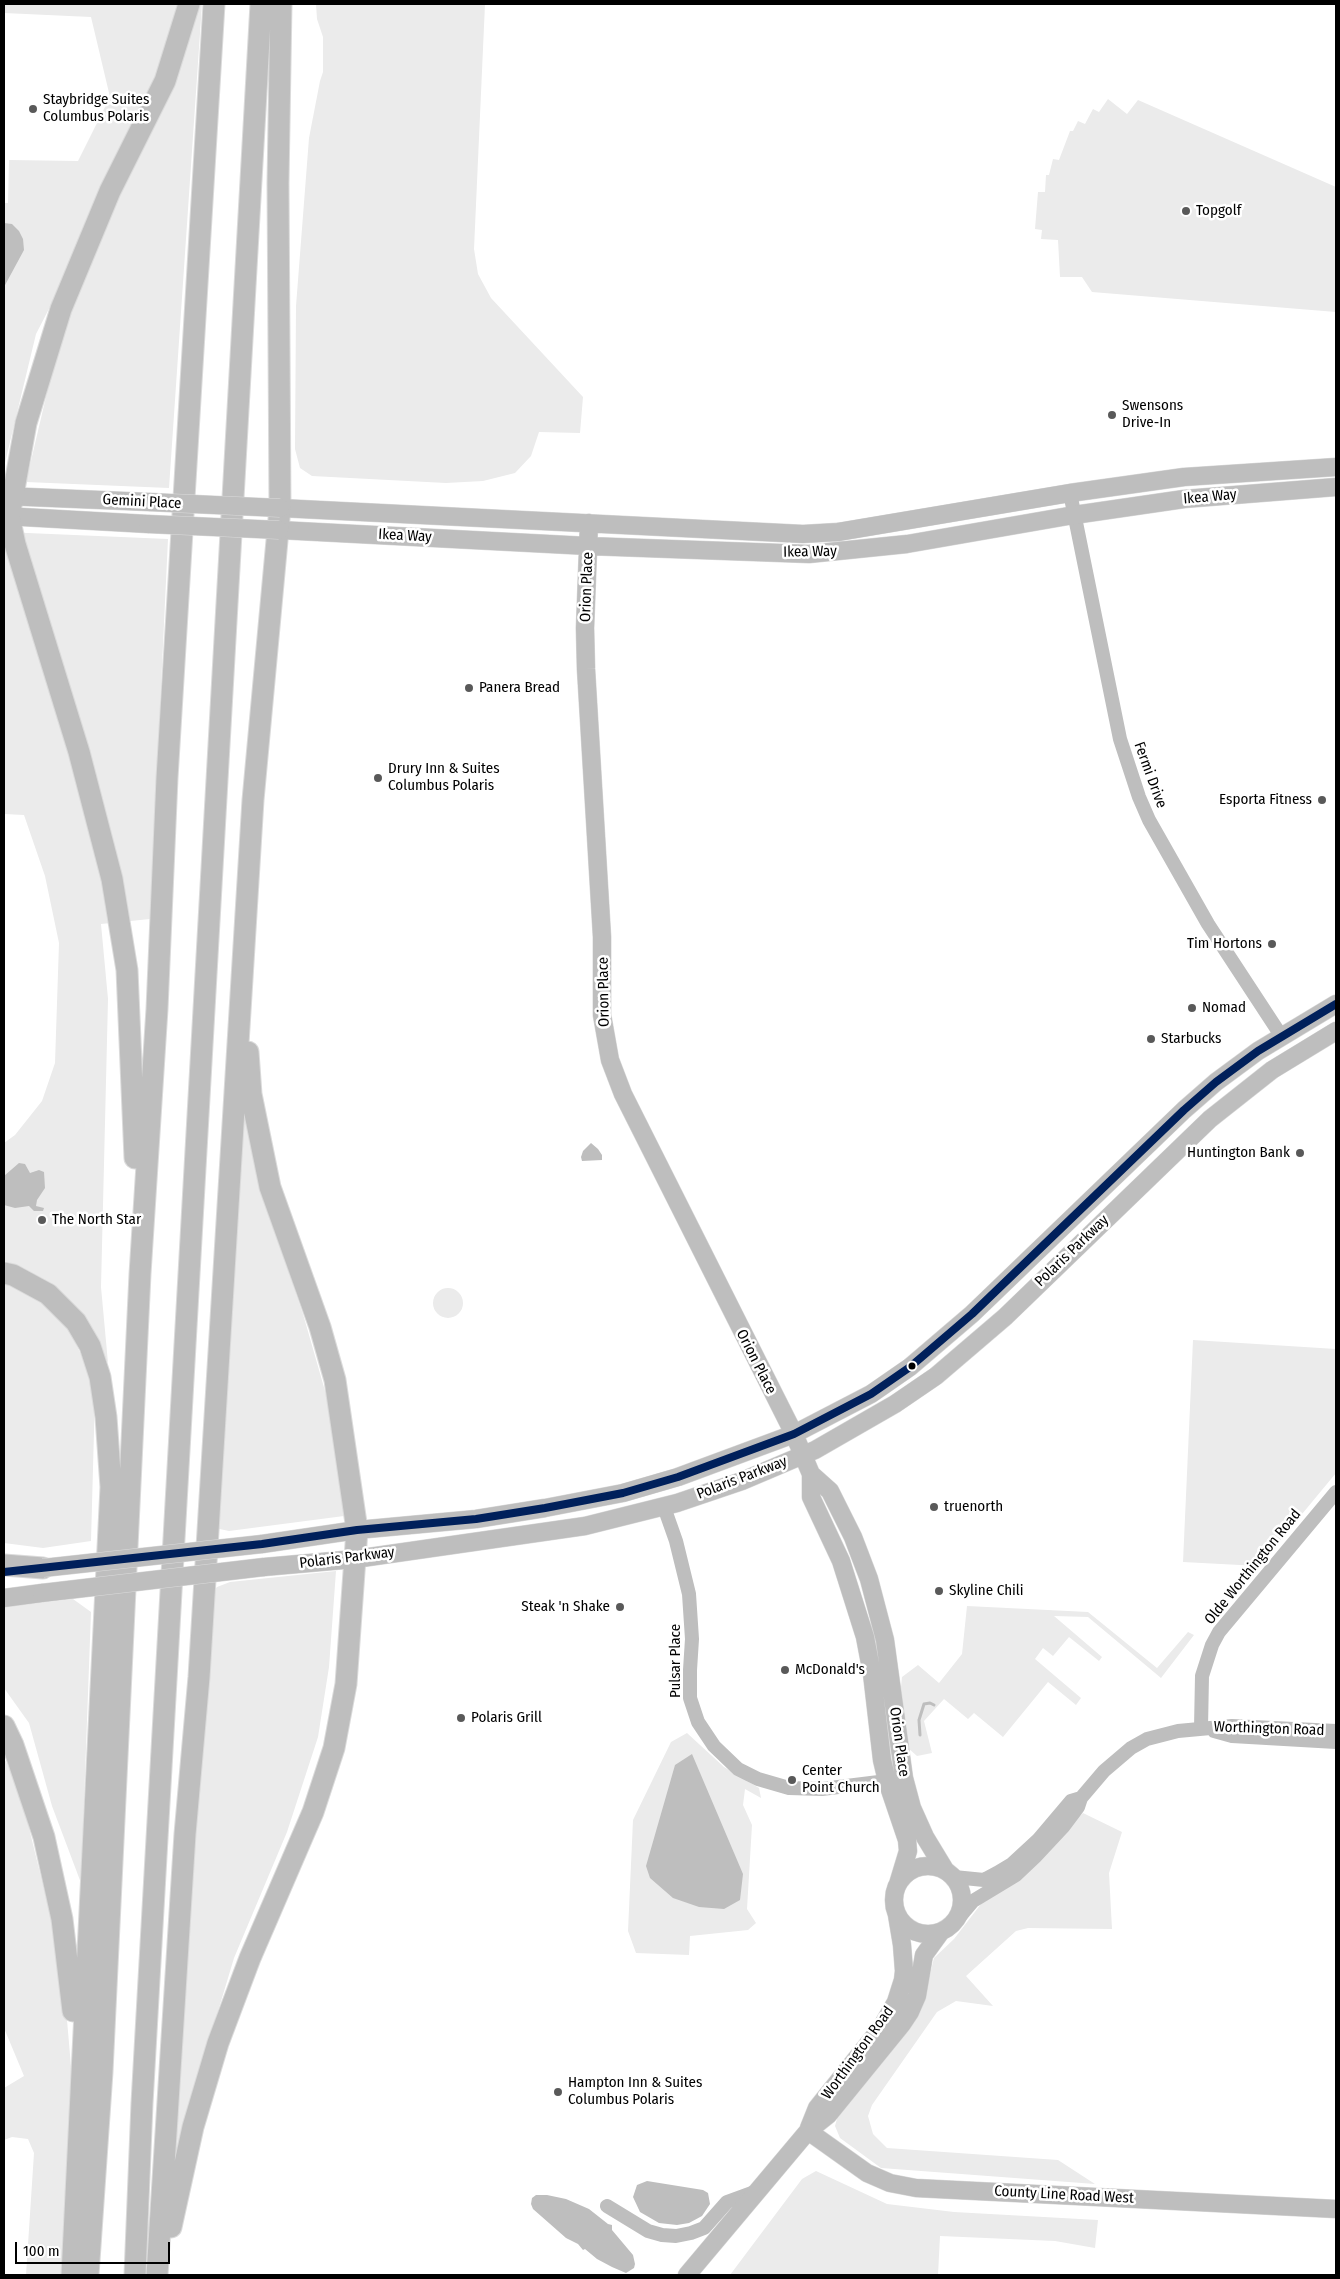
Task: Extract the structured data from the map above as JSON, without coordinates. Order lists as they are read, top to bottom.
{
  "streets": {
    "main road": [
      "Ikea Way",
      "Gemini Place",
      "Orion Place",
      "Polaris Parkway",
      "Worthington Road",
      "County Line Road West"
    ],
    "street": ["Fermi Drive", "Olde Worthington Road", "Pulsar Place"]
  },
  "crossings": [
    ["Ikea Way", "Gemini Place"],
    ["Ikea Way", "Orion Place"],
    ["Ikea Way", "Fermi Drive"],
    ["Orion Place", "Polaris Parkway"],
    ["Orion Place", "Pulsar Place"],
    ["Orion Place", "Worthington Road"],
    ["Fermi Drive", "Polaris Parkway"],
    ["Polaris Parkway", "Pulsar Place"],
    ["Olde Worthington Road", "Worthington Road"],
    ["Worthington Road", "County Line Road West"]
  ],
  "places": [
    "Staybridge Suites Columbus Polaris",
    "Topgolf",
    "Swensons Drive-In",
    "Panera Bread",
    "Drury Inn & Suites Columbus Polaris",
    "Esporta Fitness",
    "Tim Hortons",
    "Nomad",
    "Starbucks",
    "Huntington Bank",
    "The North Star",
    "truenorth",
    "Skyline Chili",
    "Steak 'n Shake",
    "McDonald's",
    "Polaris Grill",
    "Center Point Church",
    "Hampton Inn & Suites Columbus Polaris"
  ],
  "scale_bar": "100 m"
}
